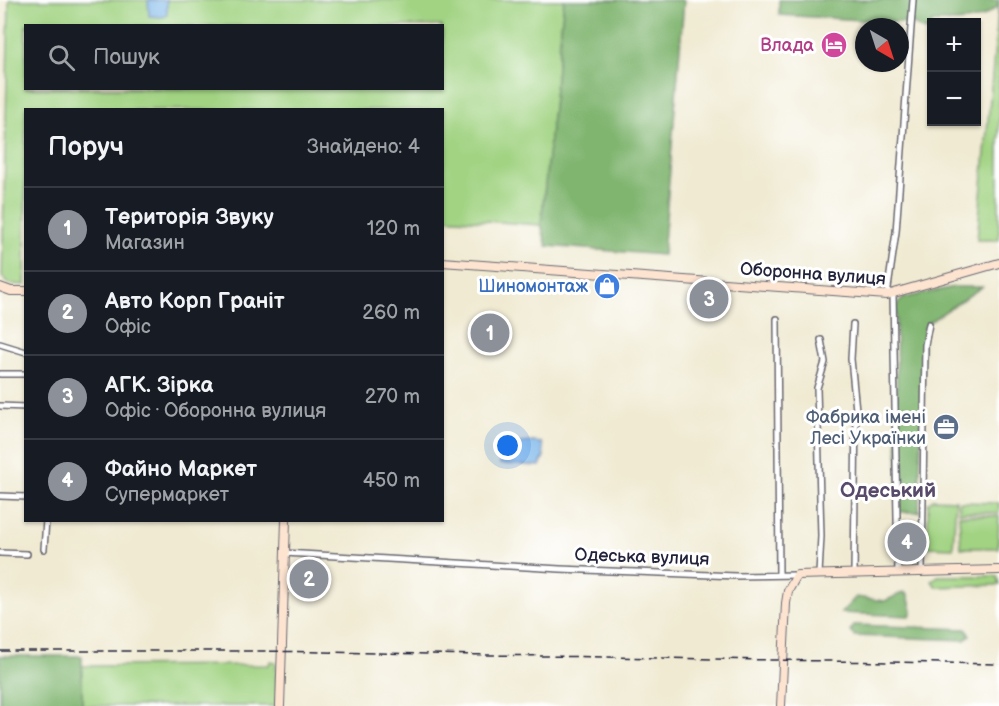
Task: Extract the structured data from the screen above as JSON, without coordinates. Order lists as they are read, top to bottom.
{
  "streets": {
    "street": ["Оборонна вулиця", "Одеська вулиця"]
  },
  "districts": ["Одеський"],
  "places": {
    "hotel": ["Влада"],
    "shop": ["Шиномонтаж"],
    "office": ["Фабрика імені Лесі Українки"]
  },
  "north": "bottom right",
  "page": {
    "map_buttons": ["+", "−"],
    "search": "Пошук",
    "heading": ["Поруч", "Знайдено: 4"],
    "list": [
      {
        "mark": "1",
        "name": "Територія Звуку",
        "note": "Магазин",
        "value": "120 m"
      },
      {
        "mark": "2",
        "name": "Авто Корп Граніт",
        "note": "Офіс",
        "value": "260 m"
      },
      {
        "mark": "3",
        "name": "АГК. Зірка",
        "note": "Офіс · Оборонна вулиця",
        "value": "270 m"
      },
      {
        "mark": "4",
        "name": "Файно Маркет",
        "note": "Супермаркет",
        "value": "450 m"
      }
    ],
    "pins": [
      "3",
      "1",
      "4",
      "2"
    ]
  }
}
